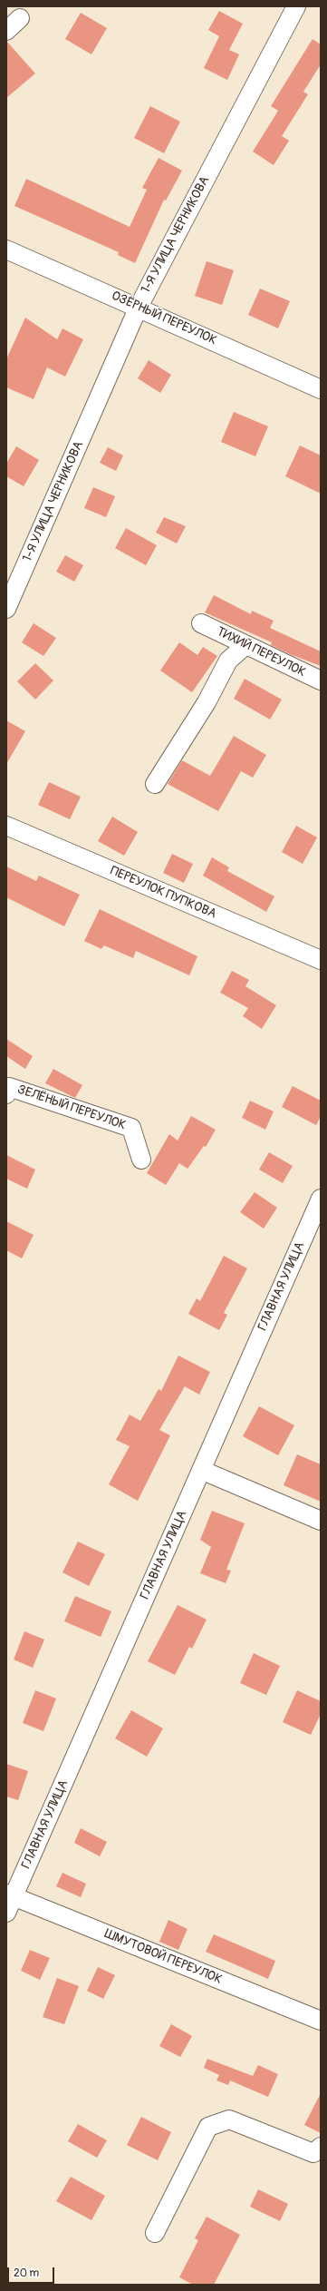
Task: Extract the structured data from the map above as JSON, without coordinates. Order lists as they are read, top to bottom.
{
  "streets": {
    "street": [
      "1-Я УЛИЦА ЧЕРНИКОВА",
      "ОЗЁРНЫЙ ПЕРЕУЛОК",
      "ТИХИЙ ПЕРЕУЛОК",
      "ПЕРЕУЛОК ПУПКОВА",
      "ЗЕЛЁНЫЙ ПЕРЕУЛОК",
      "ГЛАВНАЯ УЛИЦА",
      "ШМУТОВОЙ ПЕРЕУЛОК"
    ]
  },
  "crossings": [
    ["1-Я УЛИЦА ЧЕРНИКОВА", "ОЗЁРНЫЙ ПЕРЕУЛОК"],
    ["ГЛАВНАЯ УЛИЦА", "ШМУТОВОЙ ПЕРЕУЛОК"]
  ],
  "scale_bar": "20 m"
}
